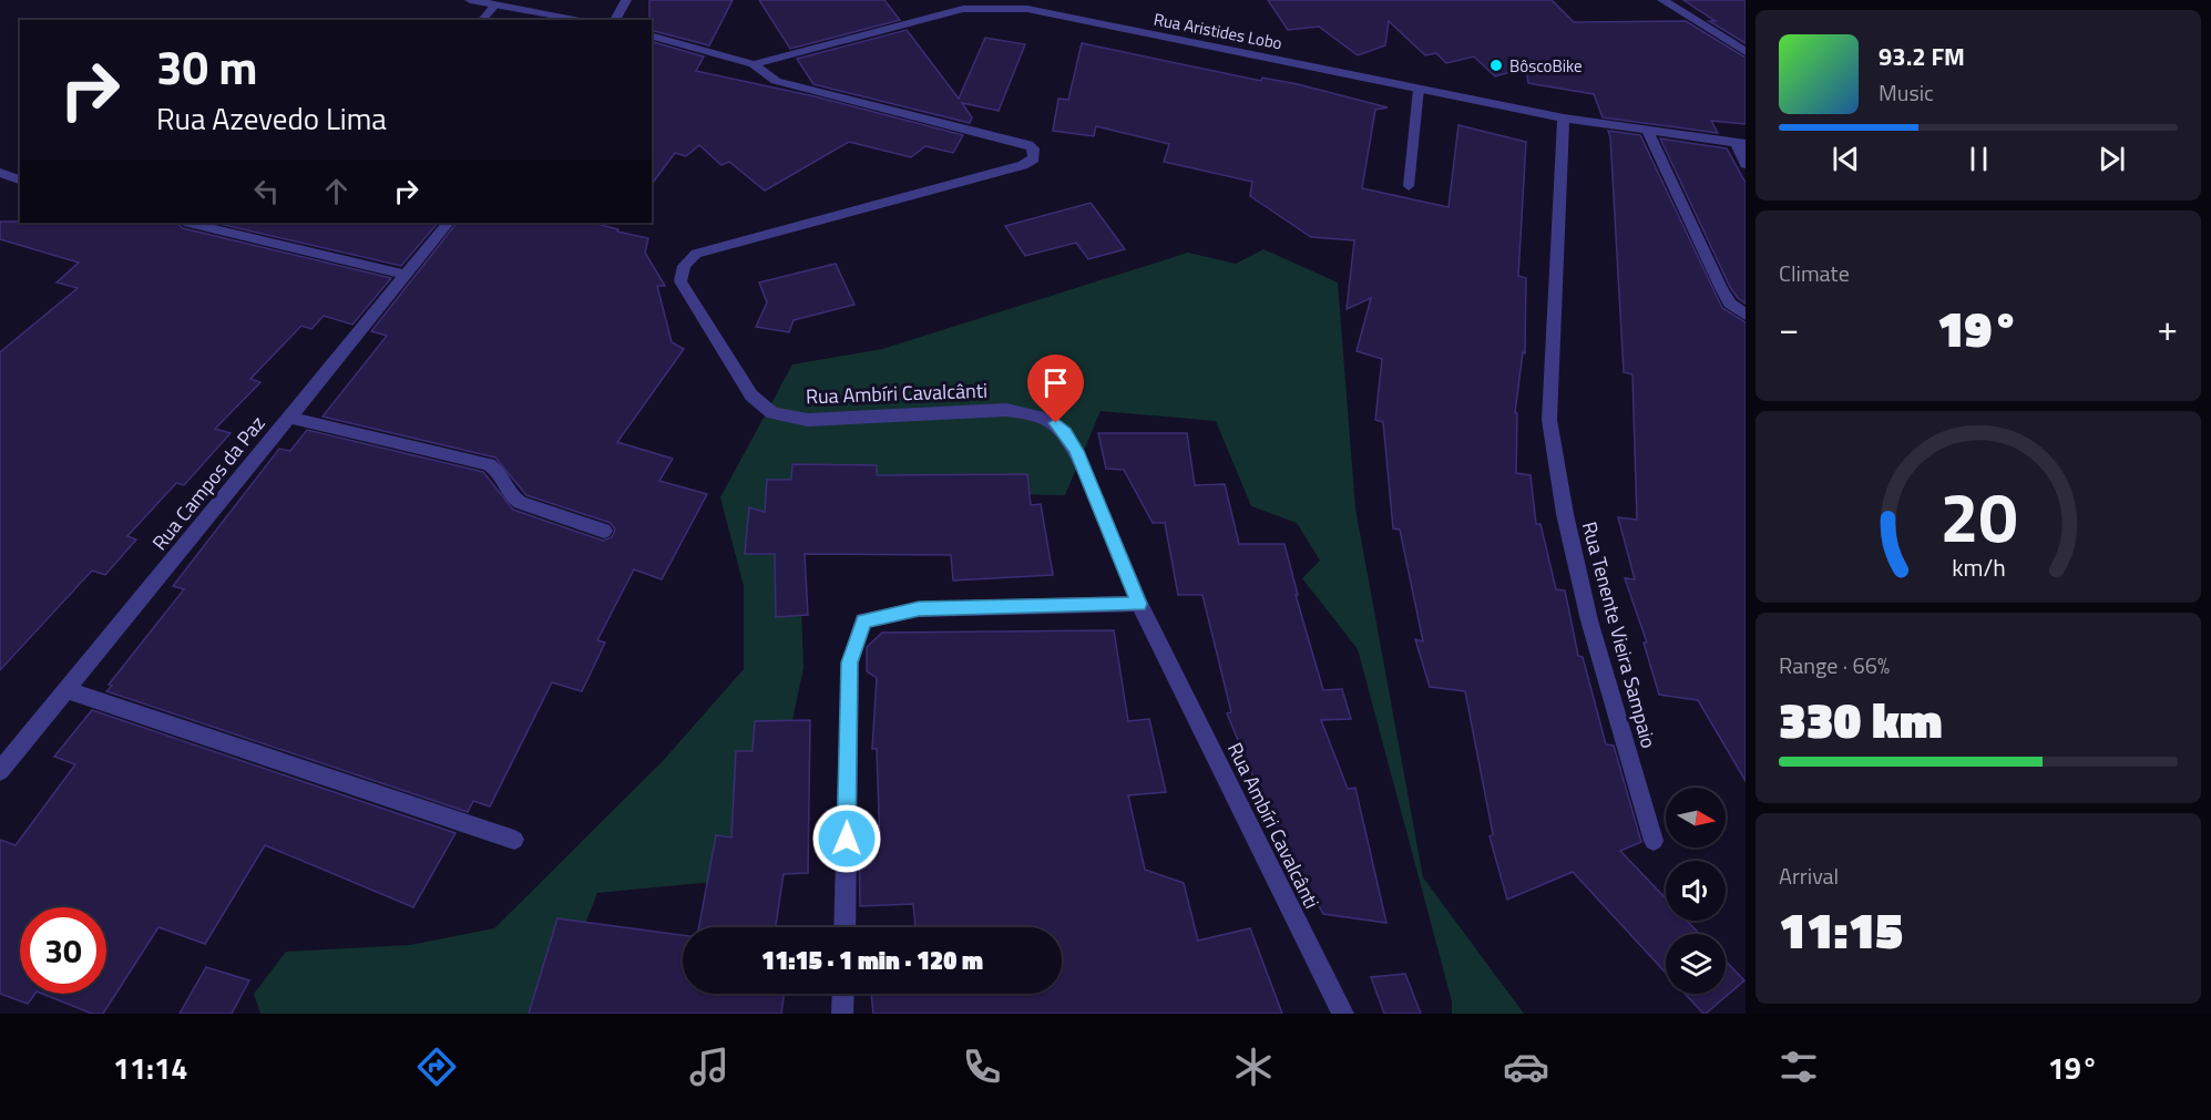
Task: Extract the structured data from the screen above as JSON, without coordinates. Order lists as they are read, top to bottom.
{
  "streets": {
    "street": [
      "Rua Aristides Lobo",
      "Rua Ambíri Cavalcânti",
      "Rua Campos da Paz",
      "Rua Tenente Vieira Sampaio"
    ]
  },
  "crossings": [
    ["Rua Aristides Lobo", "Rua Ambíri Cavalcânti"],
    ["Rua Aristides Lobo", "Rua Tenente Vieira Sampaio"]
  ],
  "places": ["BôscoBike"],
  "north": "right",
  "page": {
    "turn": ["30 m", "Rua Azevedo Lima"],
    "song": ["93.2 FM", "Music"],
    "tile": [
      "Climate",
      ["Range · 66%", "330 km"],
      ["Arrival", "11:15"]
    ],
    "heat": ["−", "19°", "+"],
    "limit": "30",
    "trip": "11:15 · 1 min · 120 m",
    "tabs": ["11:14", "19°"],
    "gauge": ["20", "km/h"]
  }
}
